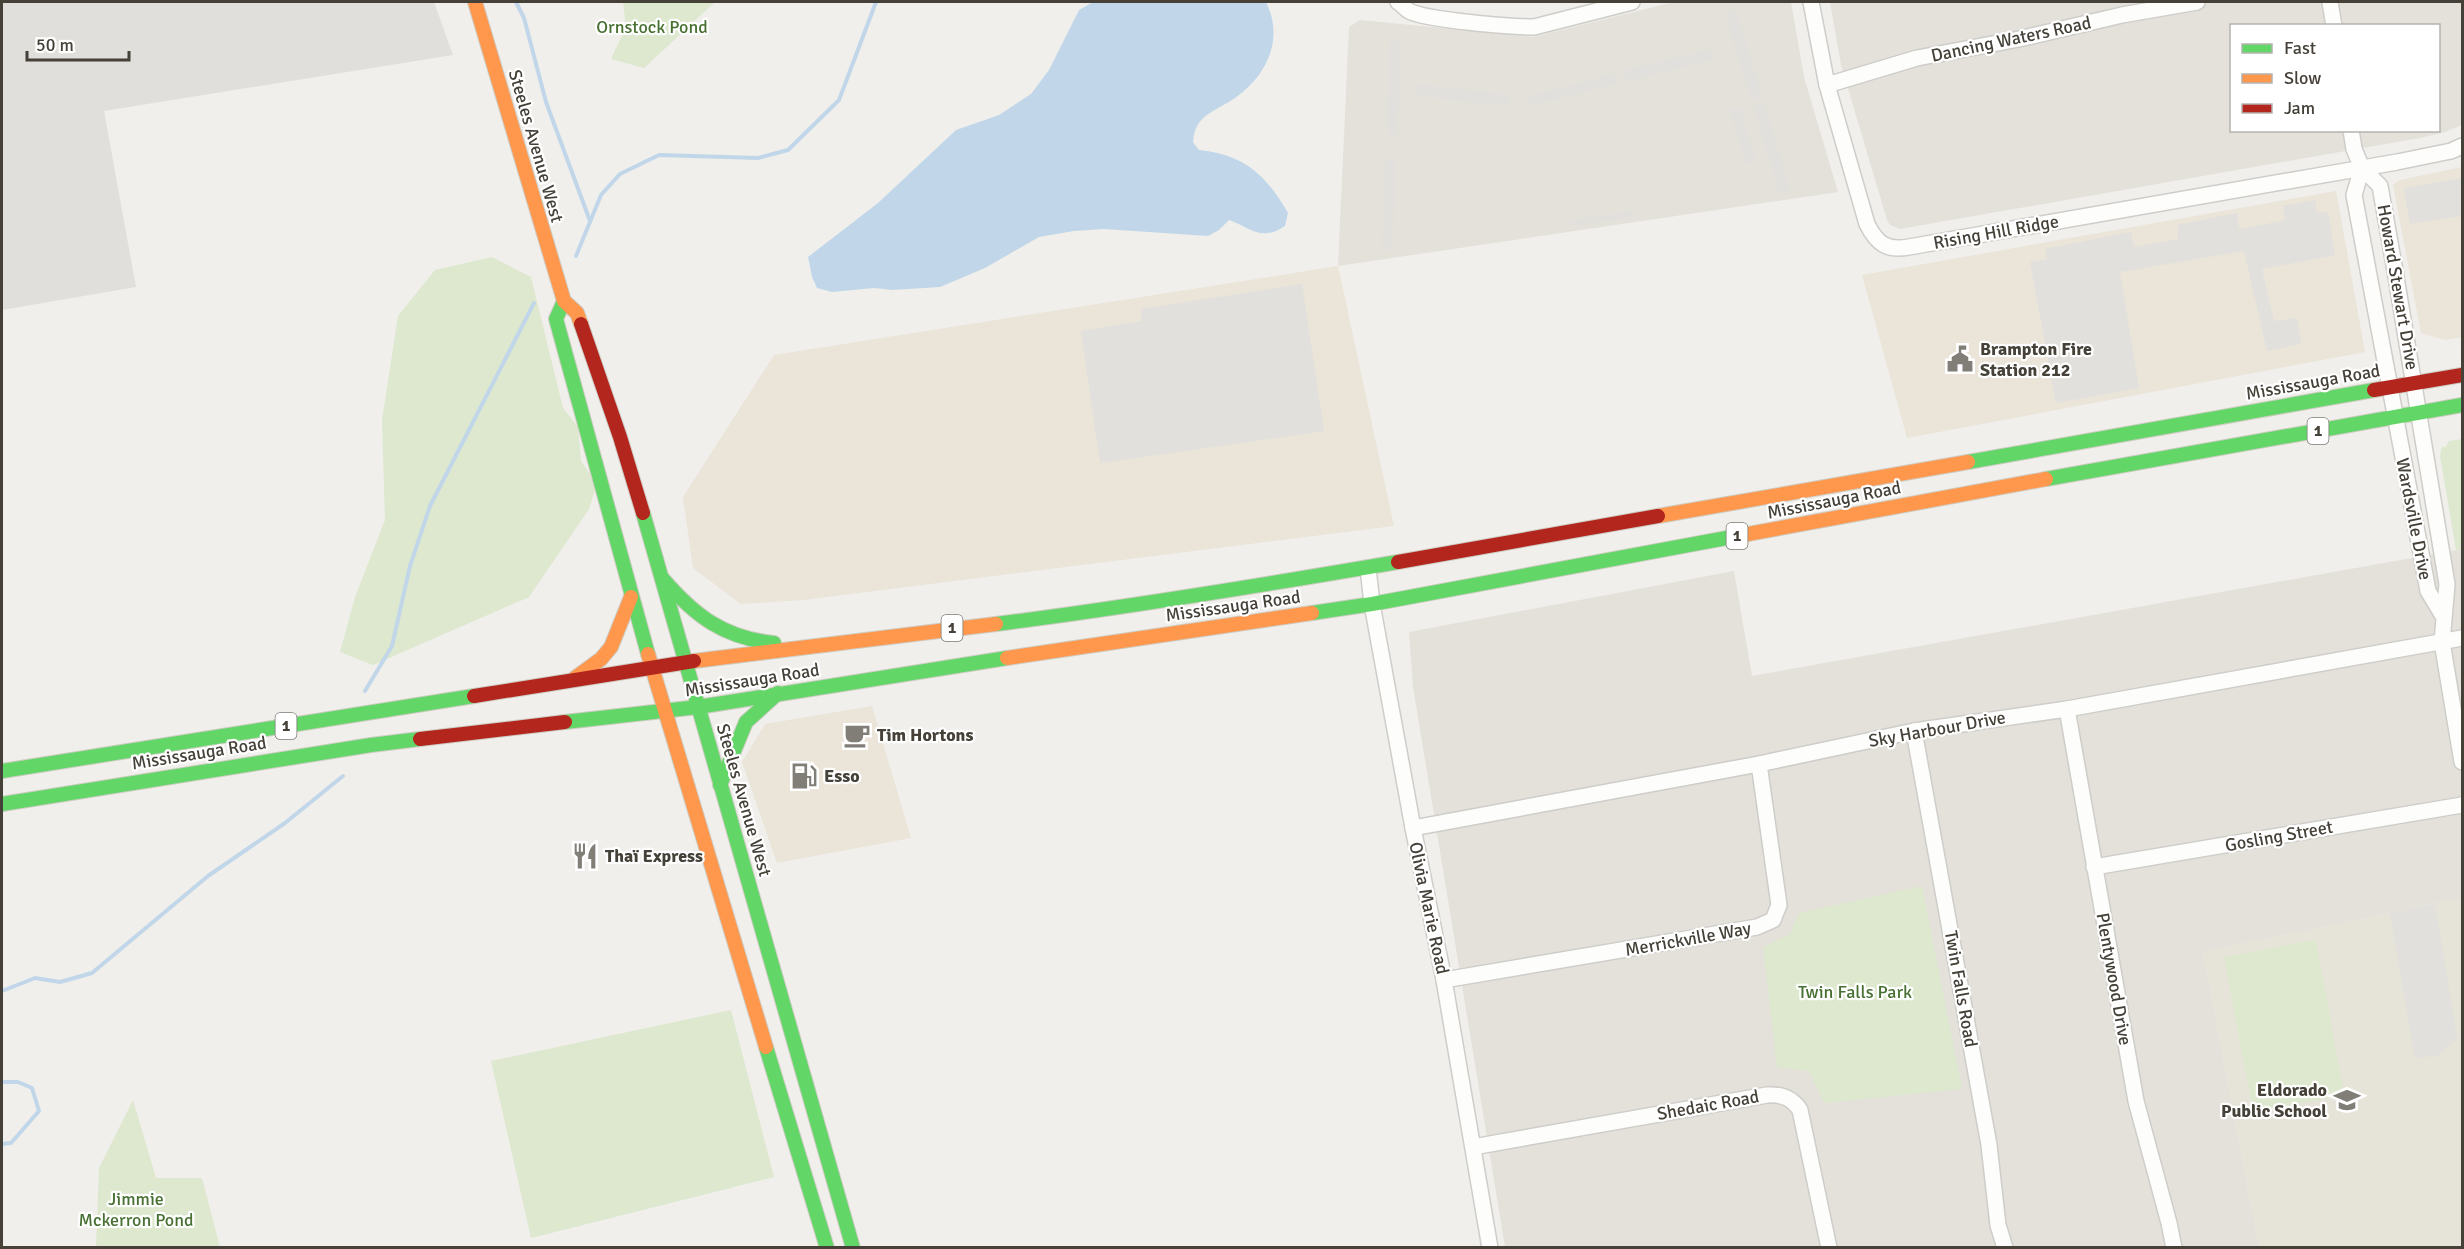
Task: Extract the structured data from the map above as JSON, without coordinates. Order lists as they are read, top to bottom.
{
  "streets": {
    "main road": ["Steeles Avenue West", "Mississauga Road", "1"],
    "street": [
      "Dancing Waters Road",
      "Rising Hill Ridge",
      "Howard Stewart Drive",
      "Wardsville Drive",
      "Sky Harbour Drive",
      "Gosling Street",
      "Olivia Marie Road",
      "Merrickville Way",
      "Plentywood Drive",
      "Twin Falls Road",
      "Shedaic Road"
    ]
  },
  "crossings": [
    ["Dancing Waters Road", "Rising Hill Ridge"],
    ["Steeles Avenue West", "Mississauga Road"],
    ["Rising Hill Ridge", "Howard Stewart Drive"],
    ["Howard Stewart Drive", "Mississauga Road"],
    ["Howard Stewart Drive", "Wardsville Drive"],
    ["Mississauga Road", "Wardsville Drive"],
    ["Mississauga Road", "Olivia Marie Road"],
    ["Wardsville Drive", "Sky Harbour Drive"],
    ["Sky Harbour Drive", "Olivia Marie Road"],
    ["Sky Harbour Drive", "Merrickville Way"],
    ["Sky Harbour Drive", "Plentywood Drive"],
    ["Sky Harbour Drive", "Twin Falls Road"],
    ["Gosling Street", "Plentywood Drive"],
    ["Olivia Marie Road", "Merrickville Way"],
    ["Olivia Marie Road", "Shedaic Road"]
  ],
  "parks": ["Ornstock Pond", "Twin Falls Park", "Jimmie Mckerron Pond"],
  "places": {
    "public building": ["Brampton Fire Station 212"],
    "cafe": ["Tim Hortons"],
    "fuel station": ["Esso"],
    "restaurant": ["Thaï Express"],
    "school or university": ["Eldorado Public School"]
  },
  "legend": ["Fast", "Slow", "Jam"],
  "scale_bar": "50 m"
}
